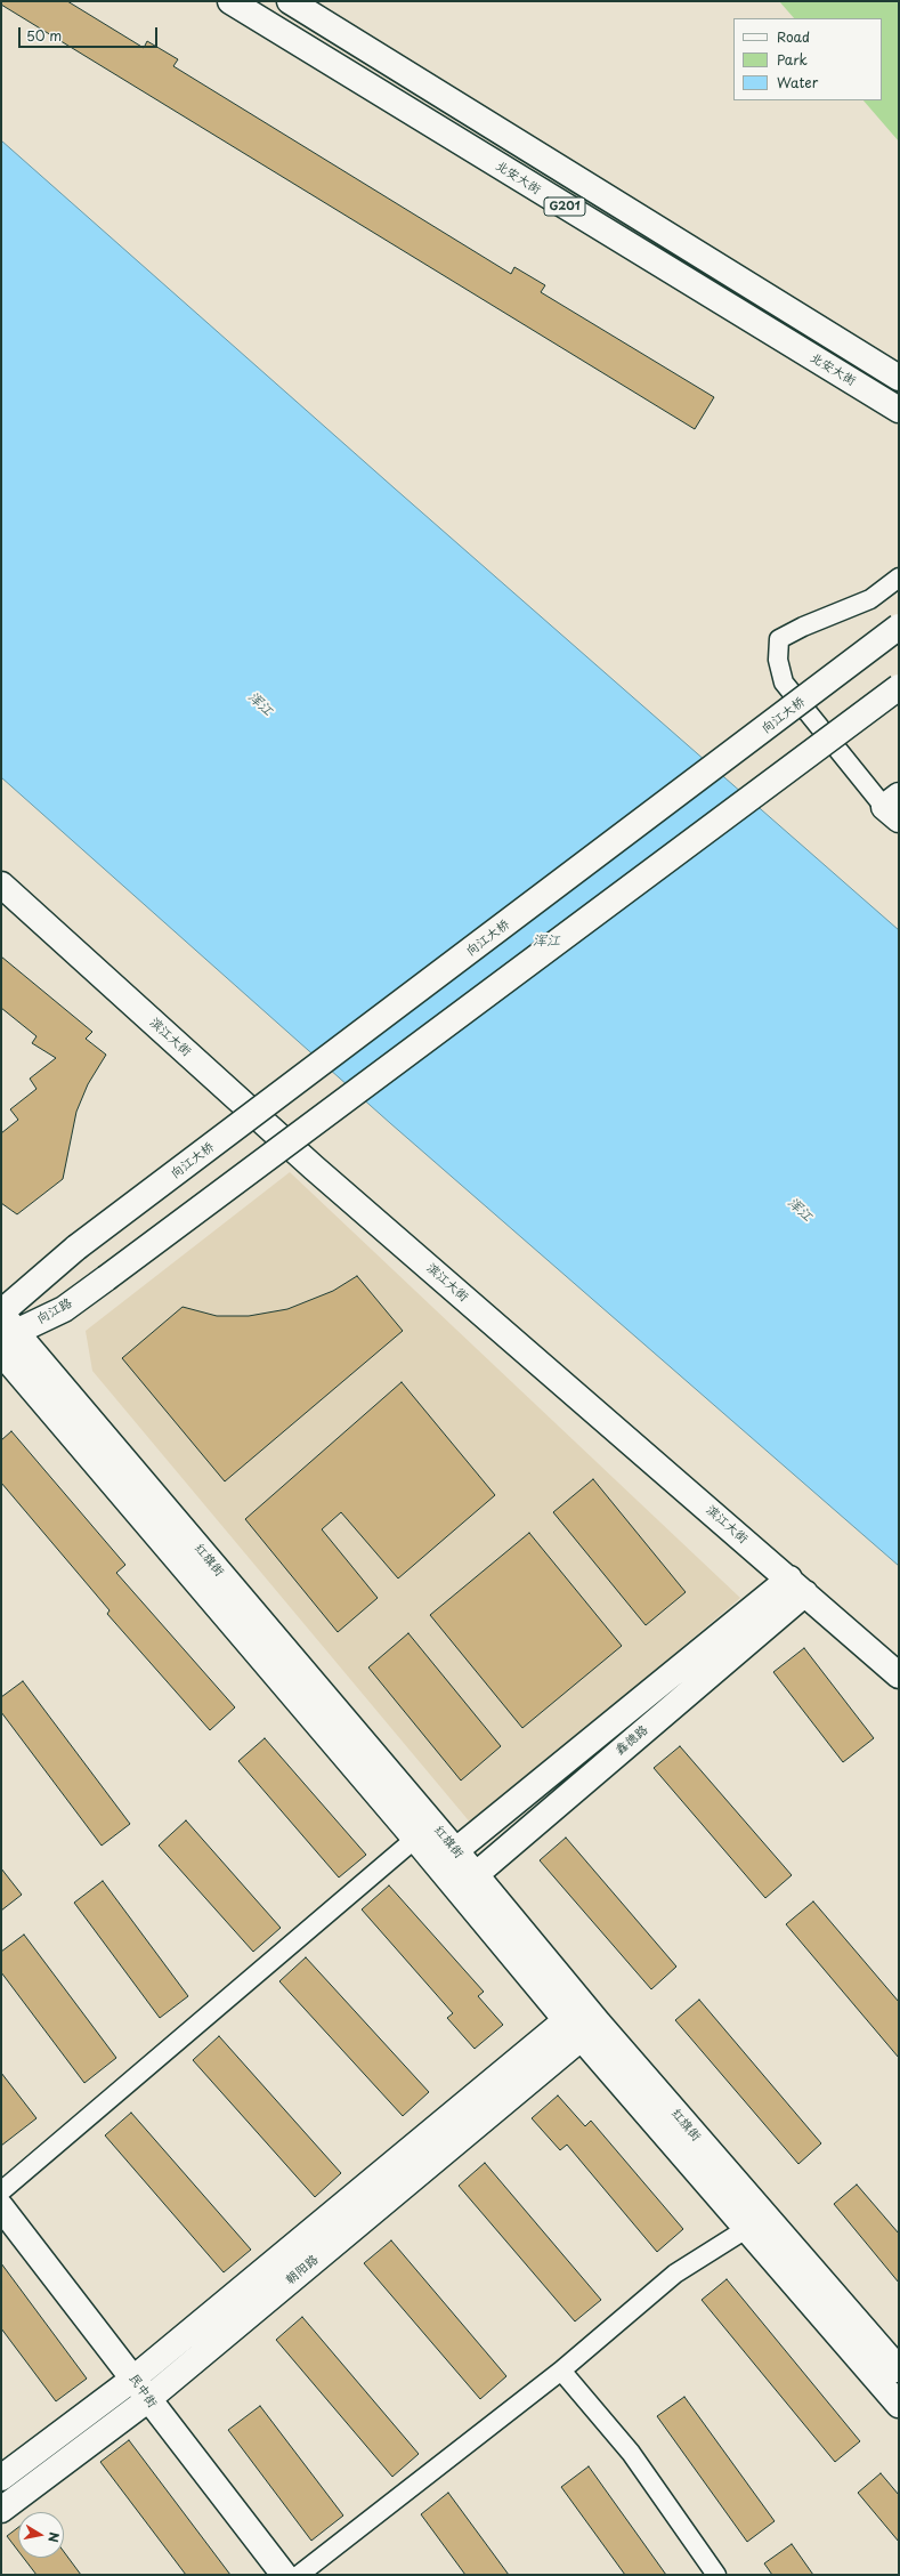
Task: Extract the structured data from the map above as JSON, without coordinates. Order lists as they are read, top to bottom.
{
  "streets": {
    "main road": [
      "北安大街",
      "G201",
      "向江大桥",
      "滨江大街",
      "向江路",
      "红旗街",
      "鑫德路",
      "朝阳路",
      "民中街"
    ]
  },
  "crossings": [
    ["向江大桥", "红旗街"],
    ["滨江大街", "鑫德路"],
    ["向江路", "红旗街"],
    ["红旗街", "鑫德路"],
    ["红旗街", "朝阳路"],
    ["朝阳路", "民中街"]
  ],
  "water": ["浑江"],
  "legend": ["Road", "Park", "Water"],
  "scale_bar": "50 m",
  "north": "right"
}
